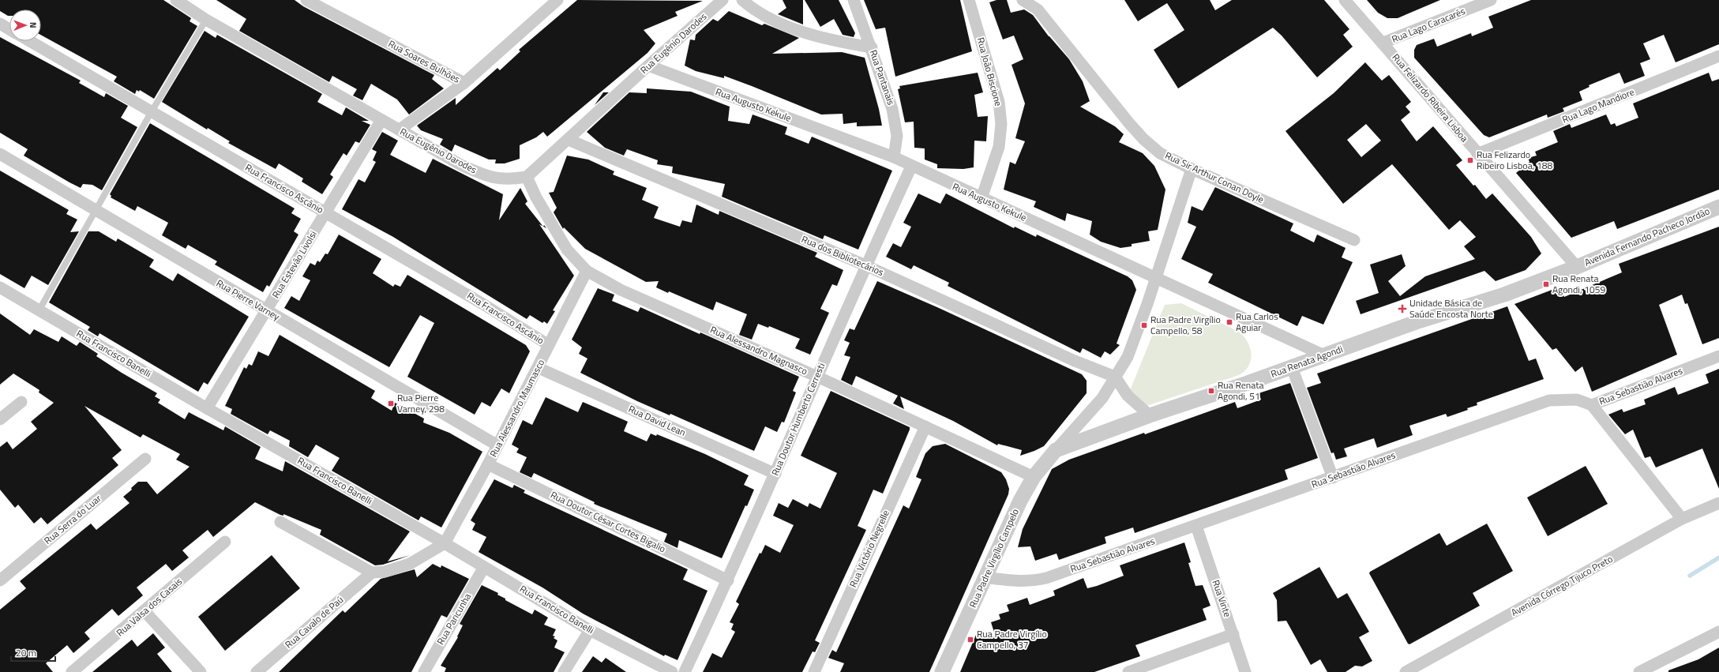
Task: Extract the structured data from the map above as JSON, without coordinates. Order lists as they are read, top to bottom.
{
  "streets": {
    "street": [
      "Rua Lago Caracarés",
      "Rua Eugênio Darodes",
      "Rua Soares Bulhões",
      "Rua João Biscione",
      "Rua Pantanais",
      "Rua Felizardo Ribeira Lisboa",
      "Rua Augusto Kekule",
      "Rua Lago Mandiore",
      "Rua Sir Arthur Conan Doyle",
      "Rua Francisco Ascânio",
      "Avenida Fernando Pacheco Jordão",
      "Rua dos Bibliotecários",
      "Rua Estevão Livolsi",
      "Rua Pierre Varney",
      "Rua Alessandro Magnasco",
      "Rua Francisco Banelli",
      "Rua Renata Agondi",
      "Rua Sebastião Alvares",
      "Rua Alessandro Maumasco",
      "Rua Doutor Humberto Cerresti",
      "Rua David Lean",
      "Rua Serra do Luar",
      "Rua Doutor César Cortes Bigalio",
      "Rua Victório Negrelle",
      "Rua Padre Virgílio Campelo",
      "Avenida Córrego Tijuco Preto",
      "Rua Vinte",
      "Rua Valsa dos Casais",
      "Rua Paricunha",
      "Rua Cavalo de Paú"
    ]
  },
  "crossings": [
    ["Rua Lago Caracarés", "Rua Felizardo Ribeira Lisboa"],
    ["Rua Eugênio Darodes", "Rua Augusto Kekule"],
    ["Rua Eugênio Darodes", "Rua dos Bibliotecários"],
    ["Rua Eugênio Darodes", "Rua Estevão Livolsi"],
    ["Rua Eugênio Darodes", "Rua Alessandro Magnasco"],
    ["Rua João Biscione", "Rua Augusto Kekule"],
    ["Rua Pantanais", "Rua Augusto Kekule"],
    ["Rua Felizardo Ribeira Lisboa", "Rua Lago Mandiore"],
    ["Rua Felizardo Ribeira Lisboa", "Avenida Fernando Pacheco Jordão"],
    ["Rua Augusto Kekule", "Rua Renata Agondi"],
    ["Rua Augusto Kekule", "Rua Doutor Humberto Cerresti"],
    ["Rua Francisco Ascânio", "Rua Estevão Livolsi"],
    ["Rua Francisco Ascânio", "Rua Alessandro Maumasco"],
    ["Avenida Fernando Pacheco Jordão", "Rua Renata Agondi"],
    ["Rua dos Bibliotecários", "Rua Doutor Humberto Cerresti"],
    ["Rua Estevão Livolsi", "Rua Pierre Varney"],
    ["Rua Estevão Livolsi", "Rua Francisco Banelli"],
    ["Rua Pierre Varney", "Rua Alessandro Maumasco"],
    ["Rua Alessandro Magnasco", "Rua Alessandro Maumasco"],
    ["Rua Alessandro Magnasco", "Rua Doutor Humberto Cerresti"],
    ["Rua Alessandro Magnasco", "Rua Victório Negrelle"],
    ["Rua Alessandro Magnasco", "Rua Padre Virgílio Campelo"],
    ["Rua Francisco Banelli", "Rua Alessandro Maumasco"],
    ["Rua Francisco Banelli", "Rua Paricunha"],
    ["Rua Renata Agondi", "Rua Padre Virgílio Campelo"],
    ["Rua Sebastião Alvares", "Rua Padre Virgílio Campelo"],
    ["Rua Sebastião Alvares", "Rua Vinte"],
    ["Rua Alessandro Maumasco", "Rua David Lean"],
    ["Rua Alessandro Maumasco", "Rua Doutor César Cortes Bigalio"],
    ["Rua Doutor Humberto Cerresti", "Rua David Lean"],
    ["Rua Doutor Humberto Cerresti", "Rua Doutor César Cortes Bigalio"]
  ],
  "places": {
    "transit": [
      "Rua Felizardo Ribeiro Lisboa, 188",
      "Rua Renata Agondi, 1059",
      "Rua Carlos Aguiar",
      "Rua Padre Virgílio Campello, 58",
      "Rua Renata Agondi, 51",
      "Rua Pierre Varney, 298",
      "Rua Padre Virgílio Campello, 37"
    ],
    "health": ["Unidade Básica de Saúde Encosta Norte"]
  },
  "scale_bar": "20 m",
  "north": "right"
}
